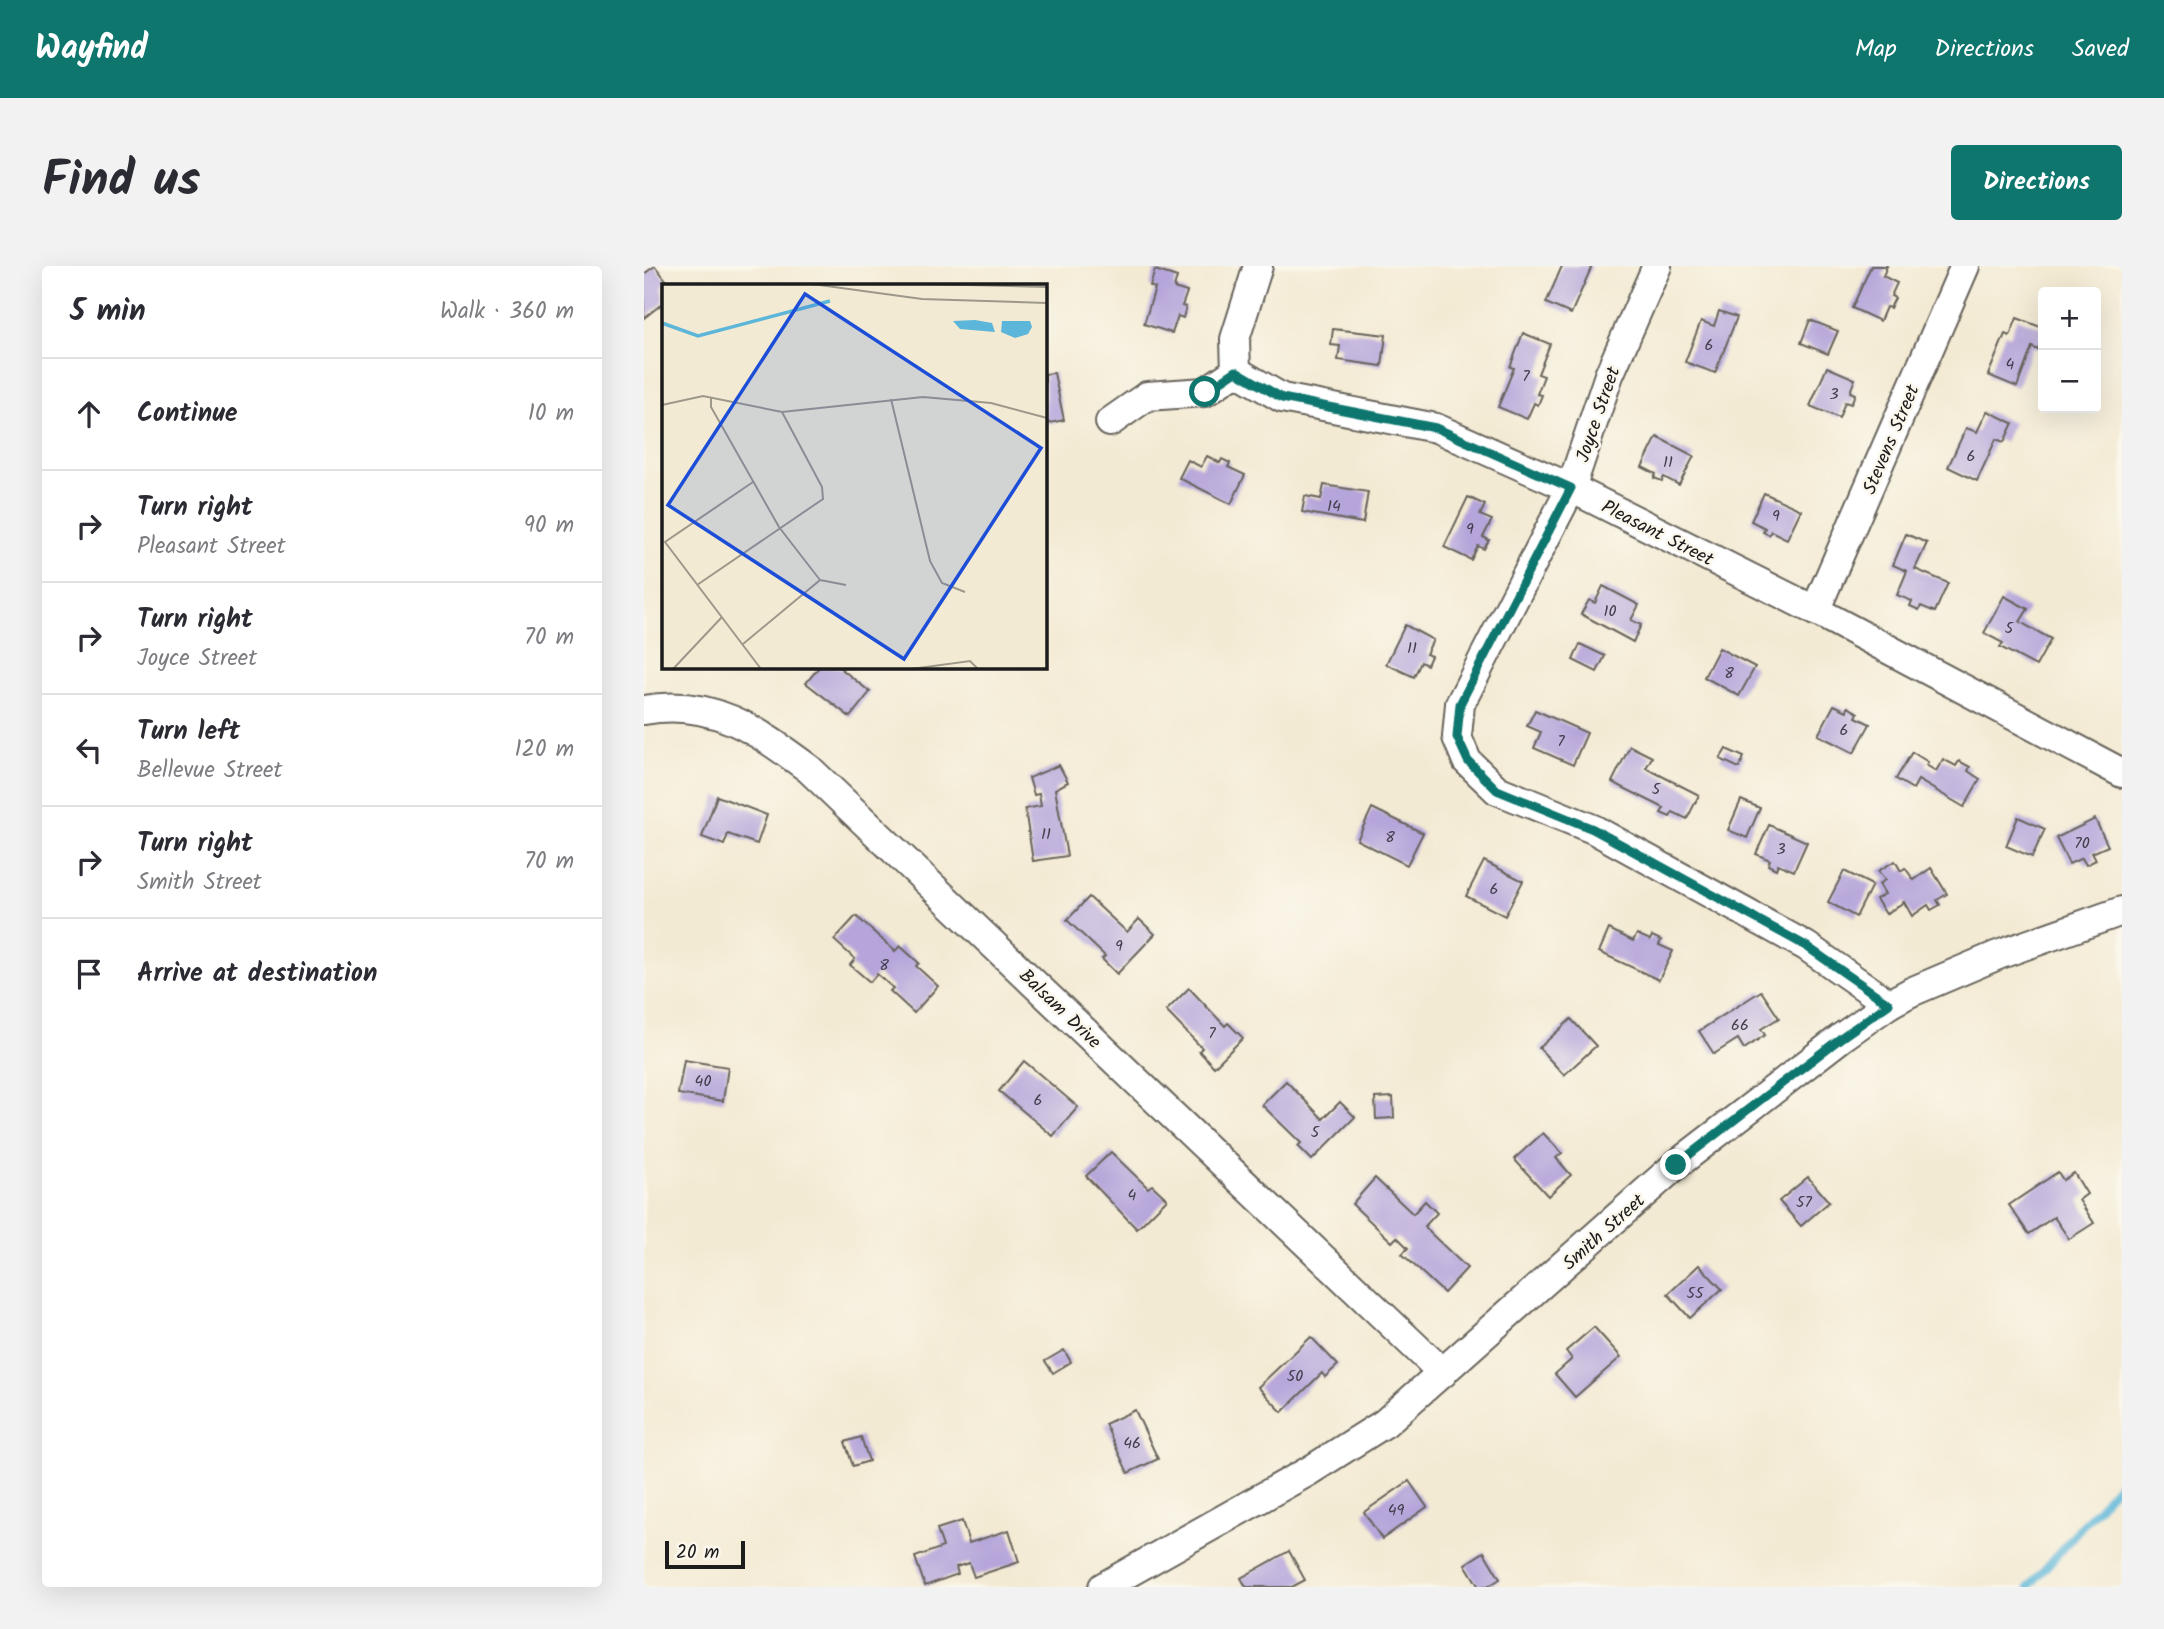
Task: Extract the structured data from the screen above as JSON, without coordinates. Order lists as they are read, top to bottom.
{
  "streets": {
    "street": [
      "Joyce Street",
      "Stevens Street",
      "Pleasant Street",
      "Balsam Drive",
      "Smith Street"
    ]
  },
  "crossings": [
    ["Joyce Street", "Pleasant Street"],
    ["Joyce Street", "Smith Street"],
    ["Stevens Street", "Pleasant Street"],
    ["Balsam Drive", "Smith Street"]
  ],
  "house_numbers": [
    "6",
    "4",
    "7",
    "3",
    "6",
    "11",
    "14",
    "9",
    "9",
    "10",
    "5",
    "11",
    "8",
    "6",
    "7",
    "5",
    "11",
    "8",
    "70",
    "3",
    "6",
    "9",
    "8",
    "66",
    "7",
    "40",
    "6",
    "5",
    "4",
    "57",
    "55",
    "50",
    "46",
    "49"
  ],
  "scale_bar": "20 m",
  "page": {
    "header": "Wayfind",
    "nav": ["Map", "Directions", "Saved"],
    "title": "Find us",
    "buttons": "Directions",
    "heading": ["5 min", "Walk · 360 m"],
    "map_buttons": ["+", "−"],
    "list": [
      ["Continue", "10 m"],
      ["Turn right", "Pleasant Street", "90 m"],
      ["Turn right", "Joyce Street", "70 m"],
      ["Turn left", "Bellevue Street", "120 m"],
      ["Turn right", "Smith Street", "70 m"],
      "Arrive at destination"
    ],
    "scale": "20 m"
  }
}
